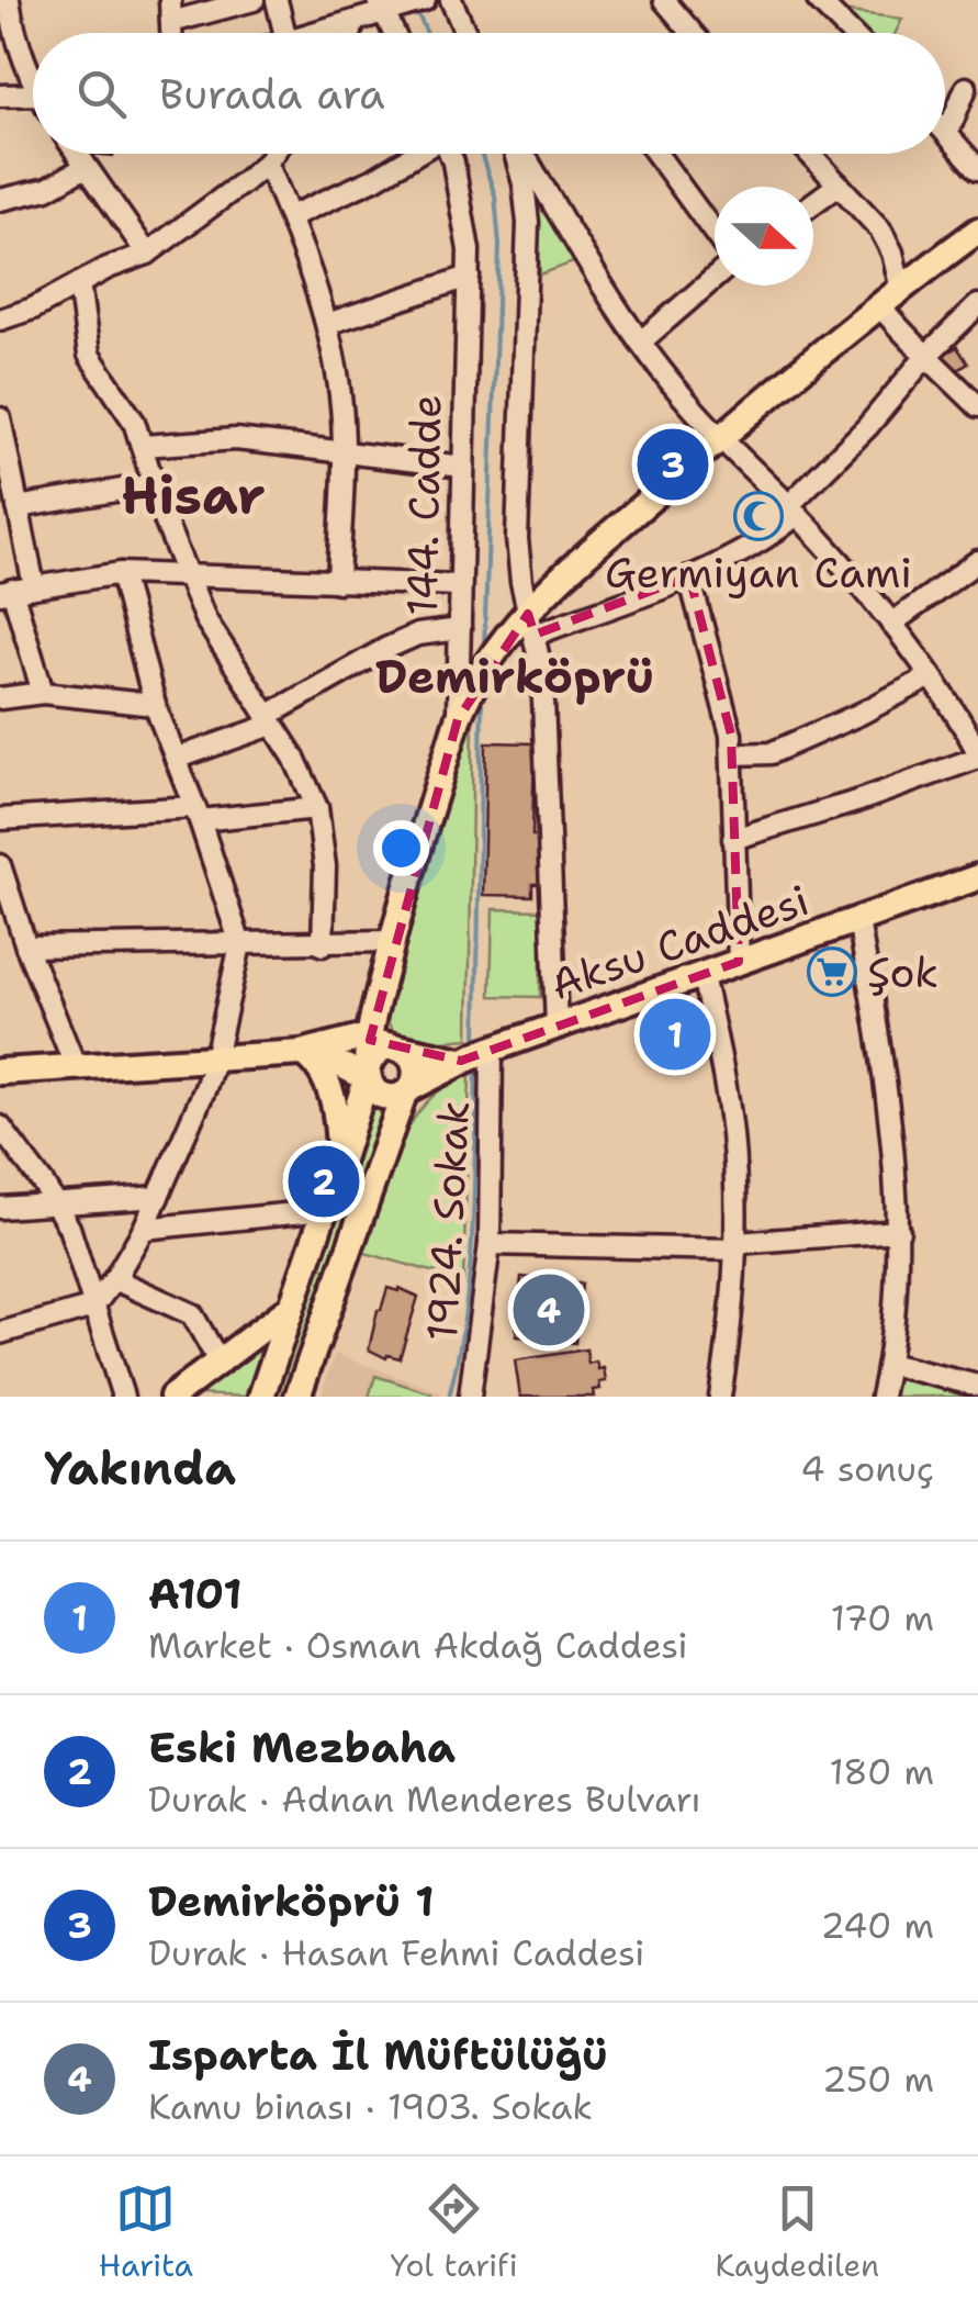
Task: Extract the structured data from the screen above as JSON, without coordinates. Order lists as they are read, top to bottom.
{
  "streets": {
    "main road": ["144. Cadde", "Aksu Caddesi"],
    "street": ["1924. Sokak"]
  },
  "crossings": [
    ["144. Cadde", "Aksu Caddesi"],
    ["Aksu Caddesi", "1924. Sokak"]
  ],
  "districts": ["Hisar", "Demirköprü"],
  "places": {
    "mosque": ["Germiyan Cami"],
    "supermarket": ["Şok"]
  },
  "north": "right",
  "page": {
    "search": "Burada ara",
    "pins": [
      "3",
      "1",
      "2",
      "4"
    ],
    "heading": ["Yakında", "4 sonuç"],
    "list": [
      {
        "mark": "1",
        "name": "A101",
        "note": "Market · Osman Akdağ Caddesi",
        "value": "170 m"
      },
      {
        "mark": "2",
        "name": "Eski Mezbaha",
        "note": "Durak · Adnan Menderes Bulvarı",
        "value": "180 m"
      },
      {
        "mark": "3",
        "name": "Demirköprü 1",
        "note": "Durak · Hasan Fehmi Caddesi",
        "value": "240 m"
      },
      {
        "mark": "4",
        "name": "Isparta İl Müftülüğü",
        "note": "Kamu binası · 1903. Sokak",
        "value": "250 m"
      }
    ],
    "nav": ["Harita", "Yol tarifi", "Kaydedilen"]
  }
}
